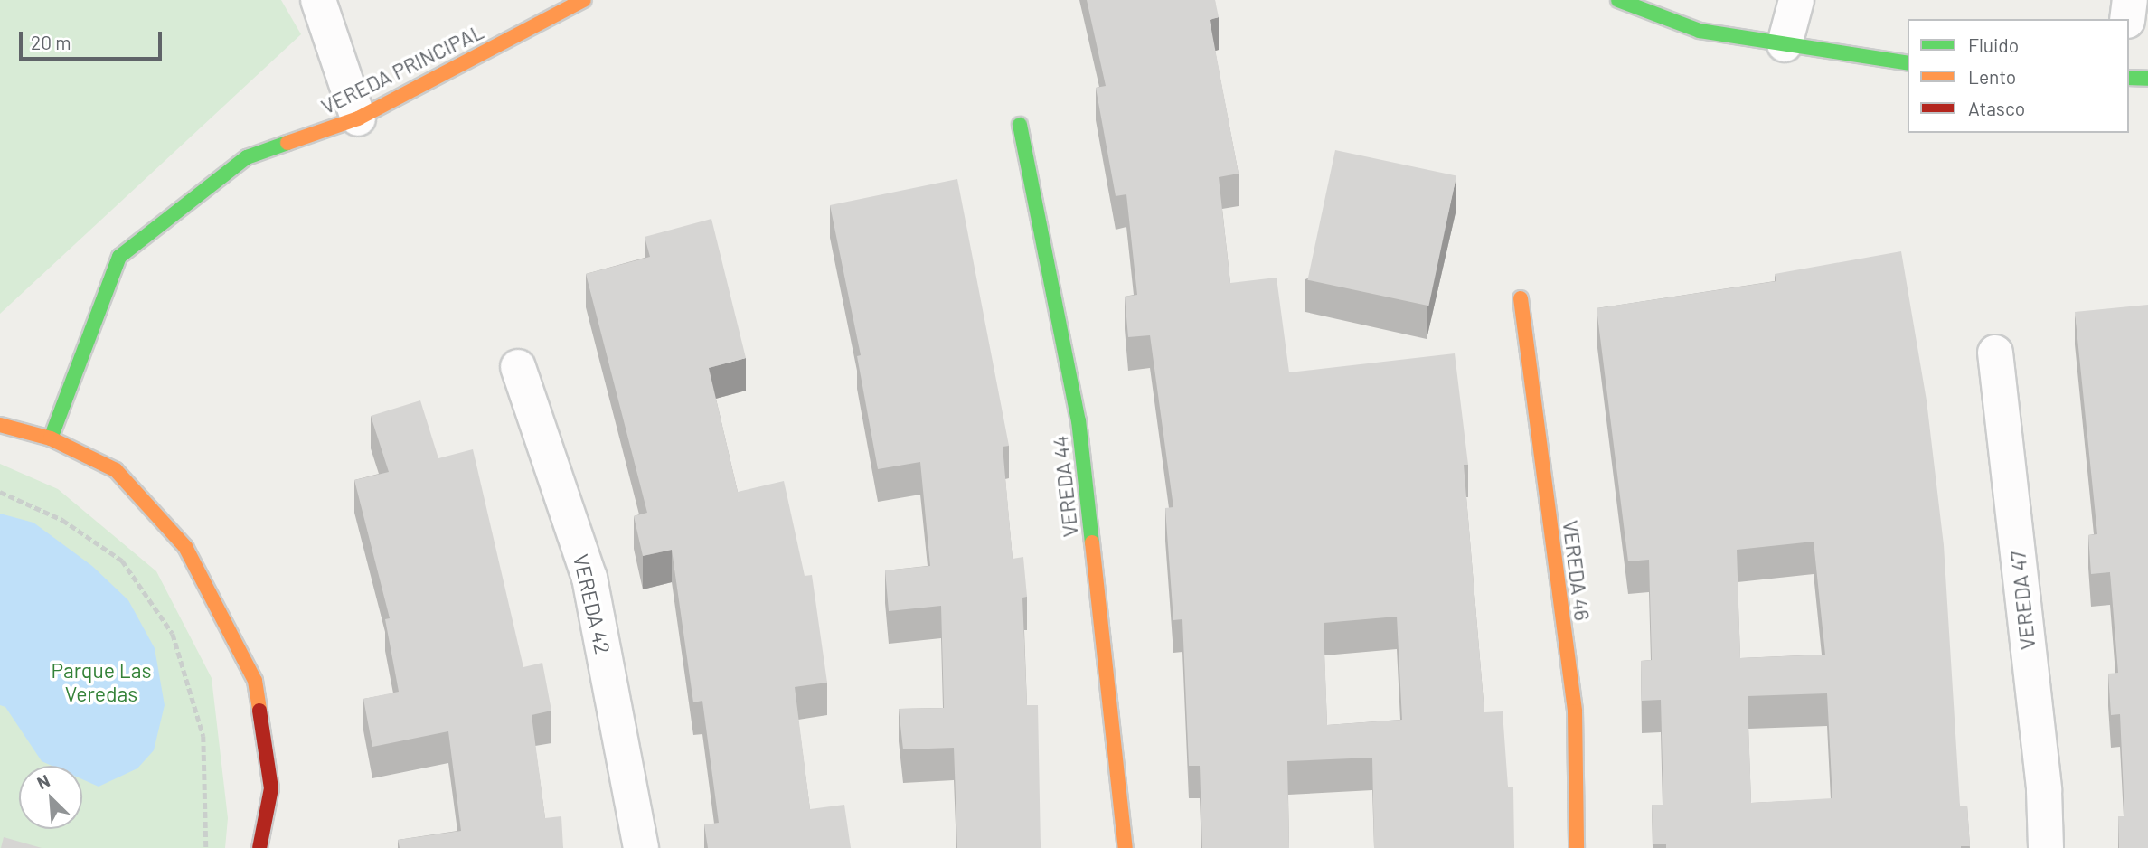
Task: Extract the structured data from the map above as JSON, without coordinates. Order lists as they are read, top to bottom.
{
  "streets": {
    "street": [
      "VEREDA PRINCIPAL",
      "VEREDA 44",
      "VEREDA 46",
      "VEREDA 47",
      "VEREDA 42"
    ]
  },
  "parks": ["Parque Las Veredas"],
  "legend": ["Fluido", "Lento", "Atasco"],
  "scale_bar": "20 m",
  "north": "top left"
}
